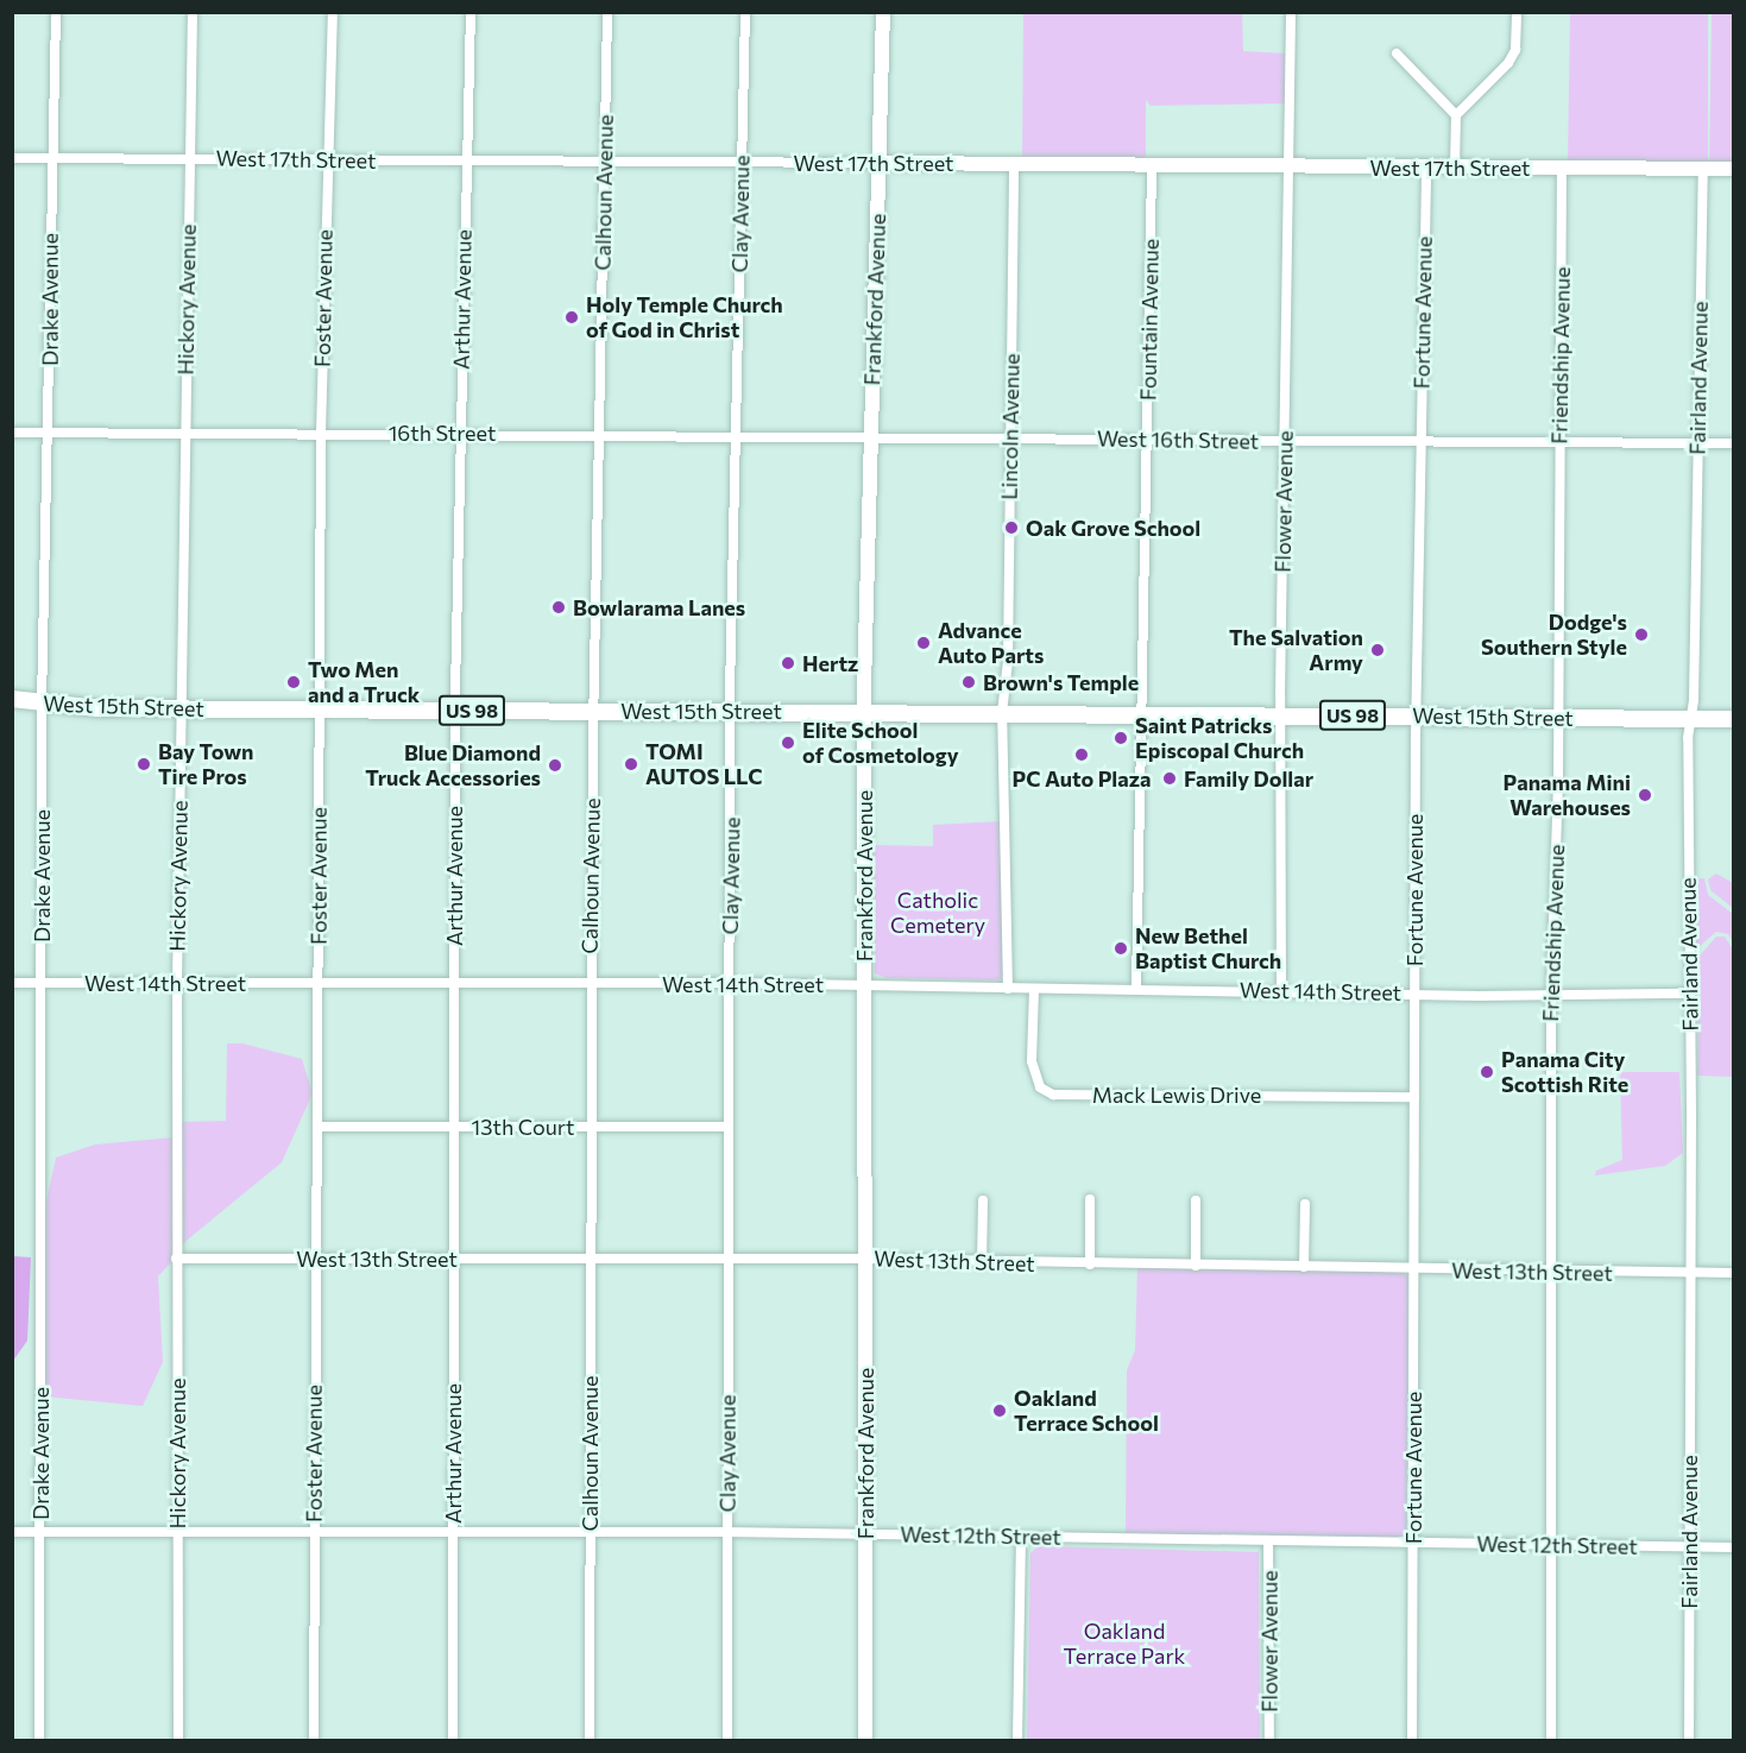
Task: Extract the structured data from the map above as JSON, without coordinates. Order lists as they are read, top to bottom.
{
  "streets": {
    "highway": ["West 15th Street", "US 98"],
    "main road": ["West 17th Street", "Frankford Avenue"],
    "street": [
      "Calhoun Avenue",
      "Clay Avenue",
      "Foster Avenue",
      "Drake Avenue",
      "Hickory Avenue",
      "Arthur Avenue",
      "Fortune Avenue",
      "Fountain Avenue",
      "Friendship Avenue",
      "Fairland Avenue",
      "Lincoln Avenue",
      "16th Street",
      "West 16th Street",
      "Flower Avenue",
      "West 14th Street",
      "Mack Lewis Drive",
      "13th Court",
      "West 13th Street",
      "West 12th Street"
    ]
  },
  "crossings": [
    ["West 17th Street", "Calhoun Avenue"],
    ["West 17th Street", "Clay Avenue"],
    ["West 17th Street", "Foster Avenue"],
    ["West 17th Street", "Drake Avenue"],
    ["West 17th Street", "Hickory Avenue"],
    ["West 17th Street", "Arthur Avenue"],
    ["West 17th Street", "Frankford Avenue"],
    ["West 17th Street", "Fortune Avenue"],
    ["West 17th Street", "Fountain Avenue"],
    ["West 17th Street", "Friendship Avenue"],
    ["West 17th Street", "Fairland Avenue"],
    ["West 17th Street", "Lincoln Avenue"],
    ["West 17th Street", "Flower Avenue"],
    ["Calhoun Avenue", "16th Street"],
    ["Calhoun Avenue", "West 15th Street"],
    ["Calhoun Avenue", "West 14th Street"],
    ["Calhoun Avenue", "13th Court"],
    ["Calhoun Avenue", "West 13th Street"],
    ["Calhoun Avenue", "West 12th Street"],
    ["Clay Avenue", "16th Street"],
    ["Clay Avenue", "West 15th Street"],
    ["Clay Avenue", "West 14th Street"],
    ["Clay Avenue", "13th Court"],
    ["Clay Avenue", "West 13th Street"],
    ["Clay Avenue", "West 12th Street"],
    ["Foster Avenue", "16th Street"],
    ["Foster Avenue", "West 15th Street"],
    ["Foster Avenue", "West 14th Street"],
    ["Foster Avenue", "13th Court"],
    ["Foster Avenue", "West 13th Street"],
    ["Foster Avenue", "West 12th Street"],
    ["Drake Avenue", "16th Street"],
    ["Drake Avenue", "West 15th Street"],
    ["Drake Avenue", "US 98"],
    ["Drake Avenue", "West 14th Street"],
    ["Drake Avenue", "West 12th Street"],
    ["Hickory Avenue", "16th Street"],
    ["Hickory Avenue", "West 15th Street"],
    ["Hickory Avenue", "West 14th Street"],
    ["Hickory Avenue", "West 13th Street"],
    ["Hickory Avenue", "West 12th Street"],
    ["Arthur Avenue", "16th Street"],
    ["Arthur Avenue", "West 15th Street"],
    ["Arthur Avenue", "West 14th Street"],
    ["Arthur Avenue", "13th Court"],
    ["Arthur Avenue", "West 13th Street"],
    ["Arthur Avenue", "West 12th Street"],
    ["Frankford Avenue", "16th Street"],
    ["Frankford Avenue", "West 16th Street"],
    ["Frankford Avenue", "West 15th Street"],
    ["Frankford Avenue", "West 14th Street"],
    ["Frankford Avenue", "West 13th Street"],
    ["Frankford Avenue", "West 12th Street"],
    ["Fortune Avenue", "West 16th Street"],
    ["Fortune Avenue", "West 15th Street"],
    ["Fortune Avenue", "West 14th Street"],
    ["Fortune Avenue", "Mack Lewis Drive"],
    ["Fortune Avenue", "West 13th Street"],
    ["Fortune Avenue", "West 12th Street"],
    ["Fountain Avenue", "West 16th Street"],
    ["Fountain Avenue", "West 15th Street"],
    ["Fountain Avenue", "West 14th Street"],
    ["Friendship Avenue", "West 16th Street"],
    ["Friendship Avenue", "West 15th Street"],
    ["Friendship Avenue", "West 14th Street"],
    ["Friendship Avenue", "West 13th Street"],
    ["Friendship Avenue", "West 12th Street"],
    ["Fairland Avenue", "West 16th Street"],
    ["Fairland Avenue", "West 15th Street"],
    ["Fairland Avenue", "West 14th Street"],
    ["Fairland Avenue", "West 13th Street"],
    ["Fairland Avenue", "West 12th Street"],
    ["Lincoln Avenue", "West 16th Street"],
    ["Lincoln Avenue", "West 15th Street"],
    ["Lincoln Avenue", "West 14th Street"],
    ["16th Street", "West 16th Street"],
    ["West 16th Street", "Flower Avenue"],
    ["Flower Avenue", "West 15th Street"],
    ["Flower Avenue", "West 14th Street"],
    ["Flower Avenue", "West 12th Street"],
    ["West 15th Street", "US 98"],
    ["West 14th Street", "Mack Lewis Drive"]
  ],
  "parks": ["Catholic Cemetery", "Oakland Terrace Park"],
  "places": [
    "Holy Temple Church of God in Christ",
    "Oak Grove School",
    "Bowlarama Lanes",
    "Dodge's Southern Style",
    "Advance Auto Parts",
    "The Salvation Army",
    "Hertz",
    "Two Men and a Truck",
    "Brown's Temple",
    "Saint Patricks Episcopal Church",
    "Elite School of Cosmetology",
    "PC Auto Plaza",
    "Bay Town Tire Pros",
    "TOMI AUTOS LLC",
    "Blue Diamond Truck Accessories",
    "Family Dollar",
    "Panama Mini Warehouses",
    "New Bethel Baptist Church",
    "Panama City Scottish Rite",
    "Oakland Terrace School"
  ]
}
